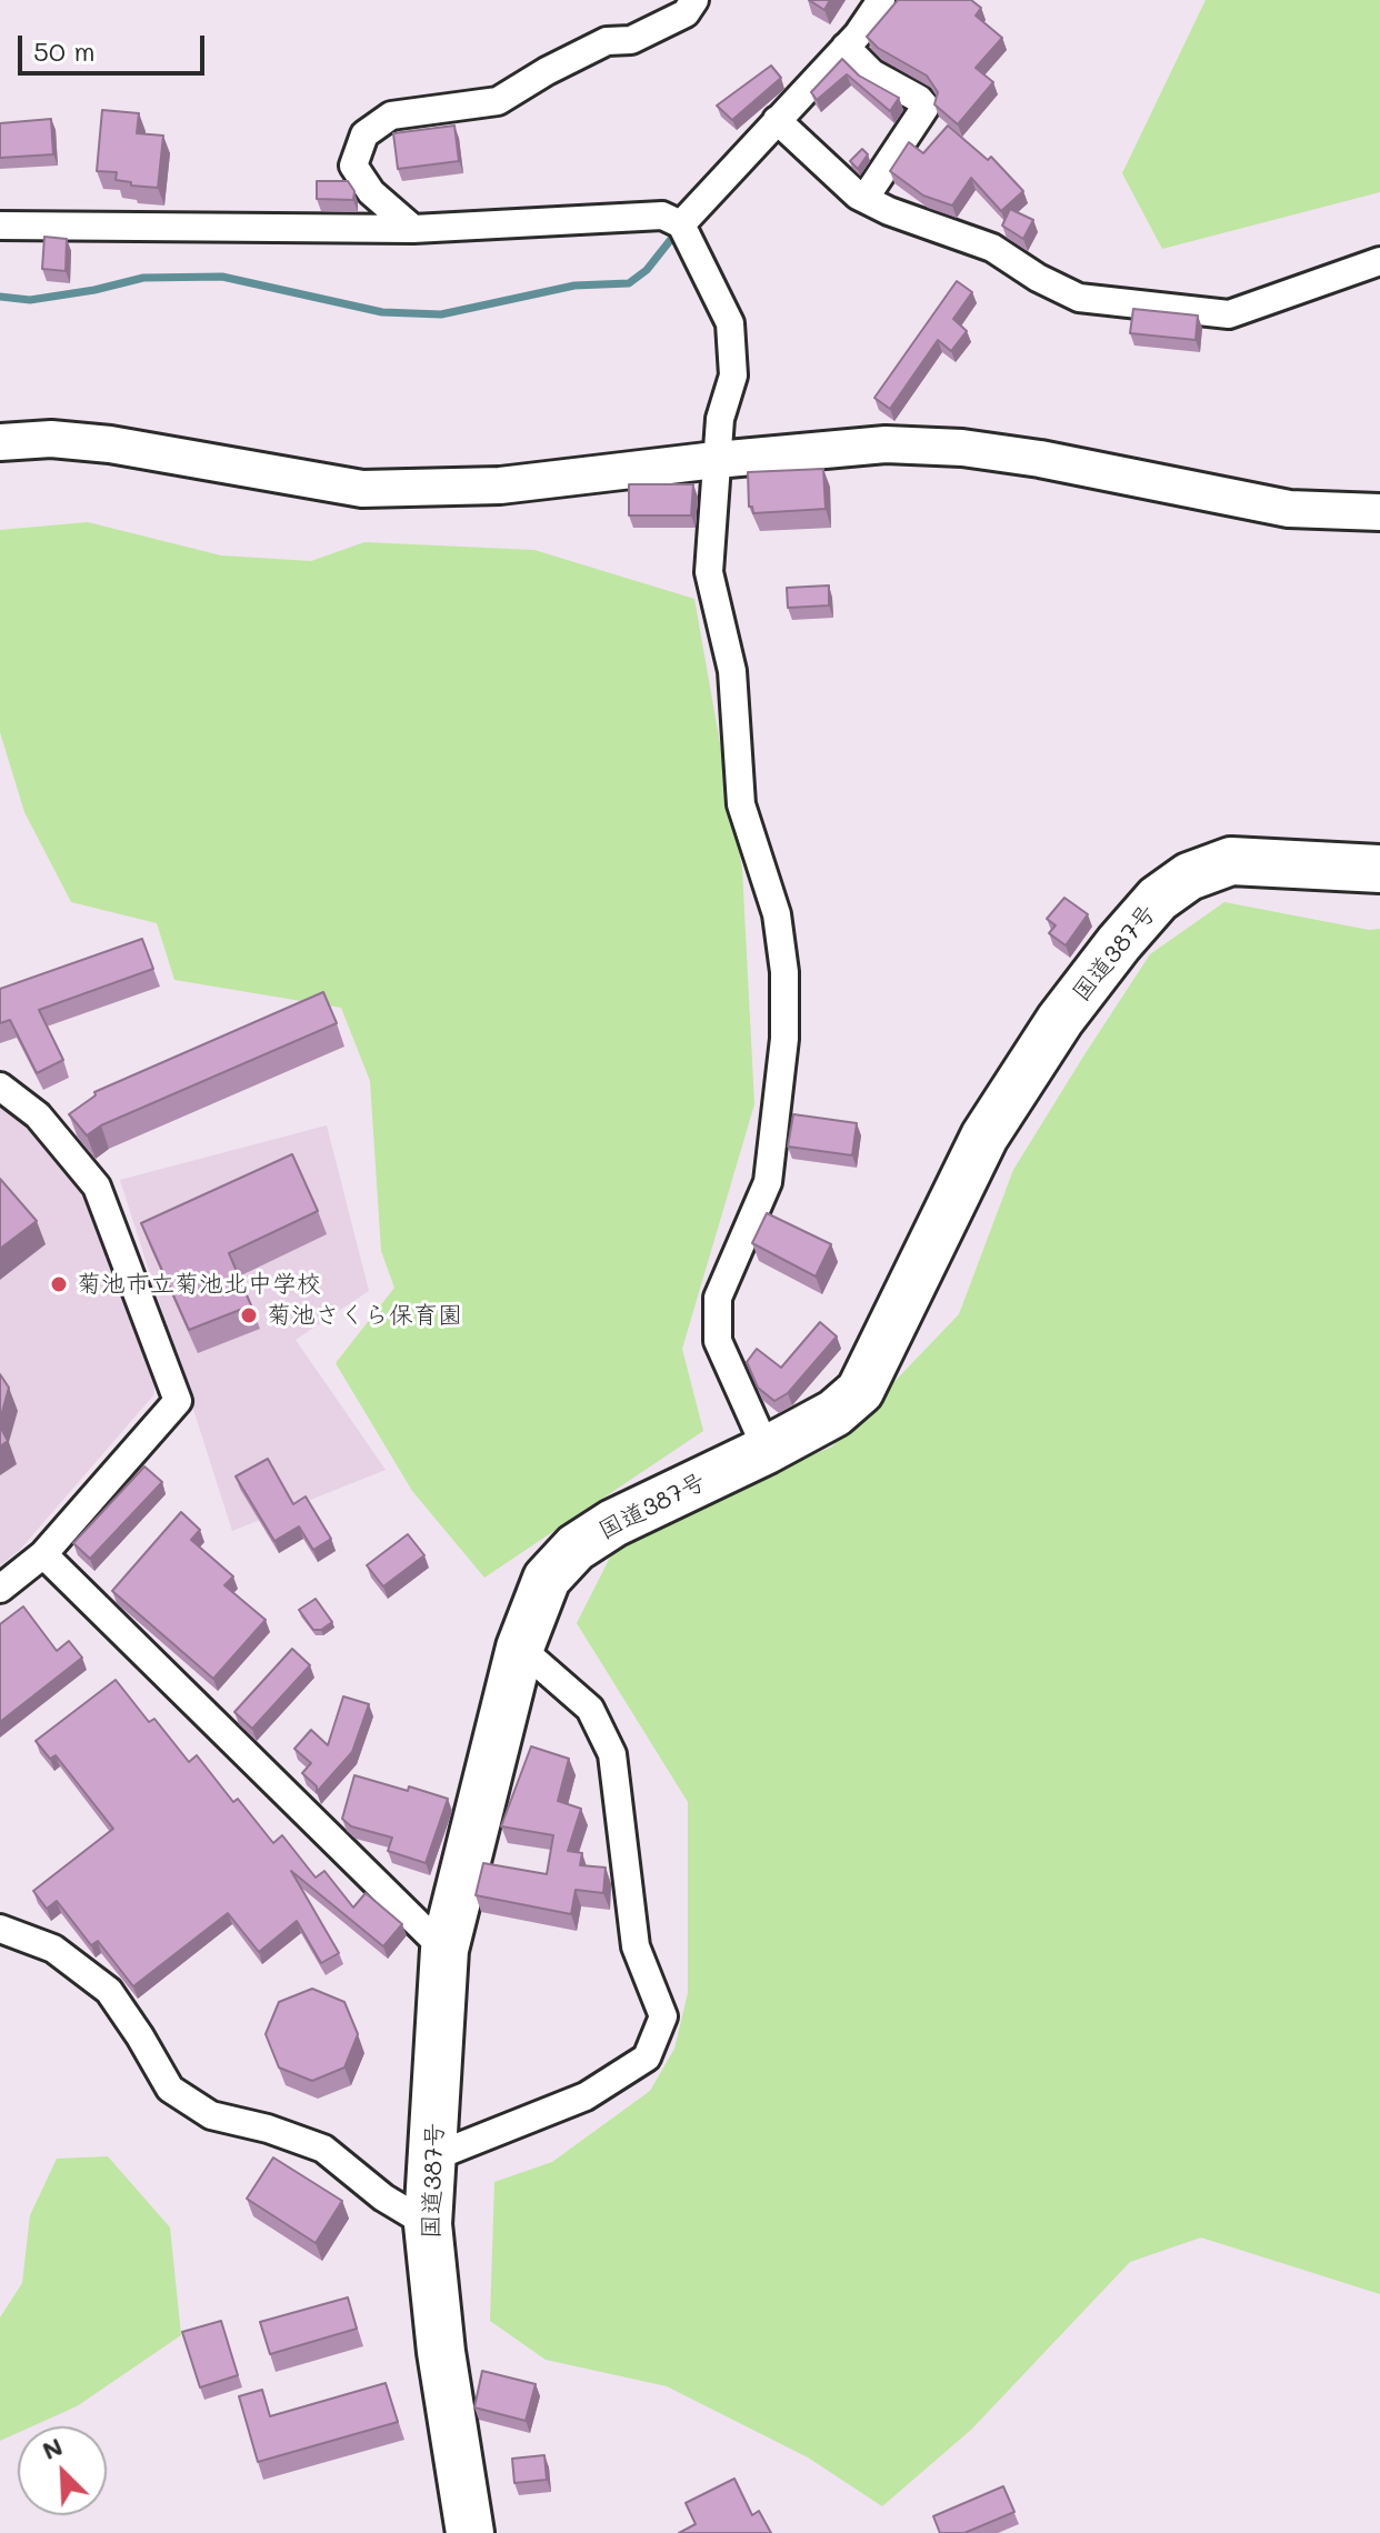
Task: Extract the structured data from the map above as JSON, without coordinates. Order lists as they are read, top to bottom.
{
  "streets": {
    "highway": ["国道387号"]
  },
  "places": ["菊池市立菊池北中学校", "菊池さくら保育園"],
  "scale_bar": "50 m",
  "north": "top left"
}
